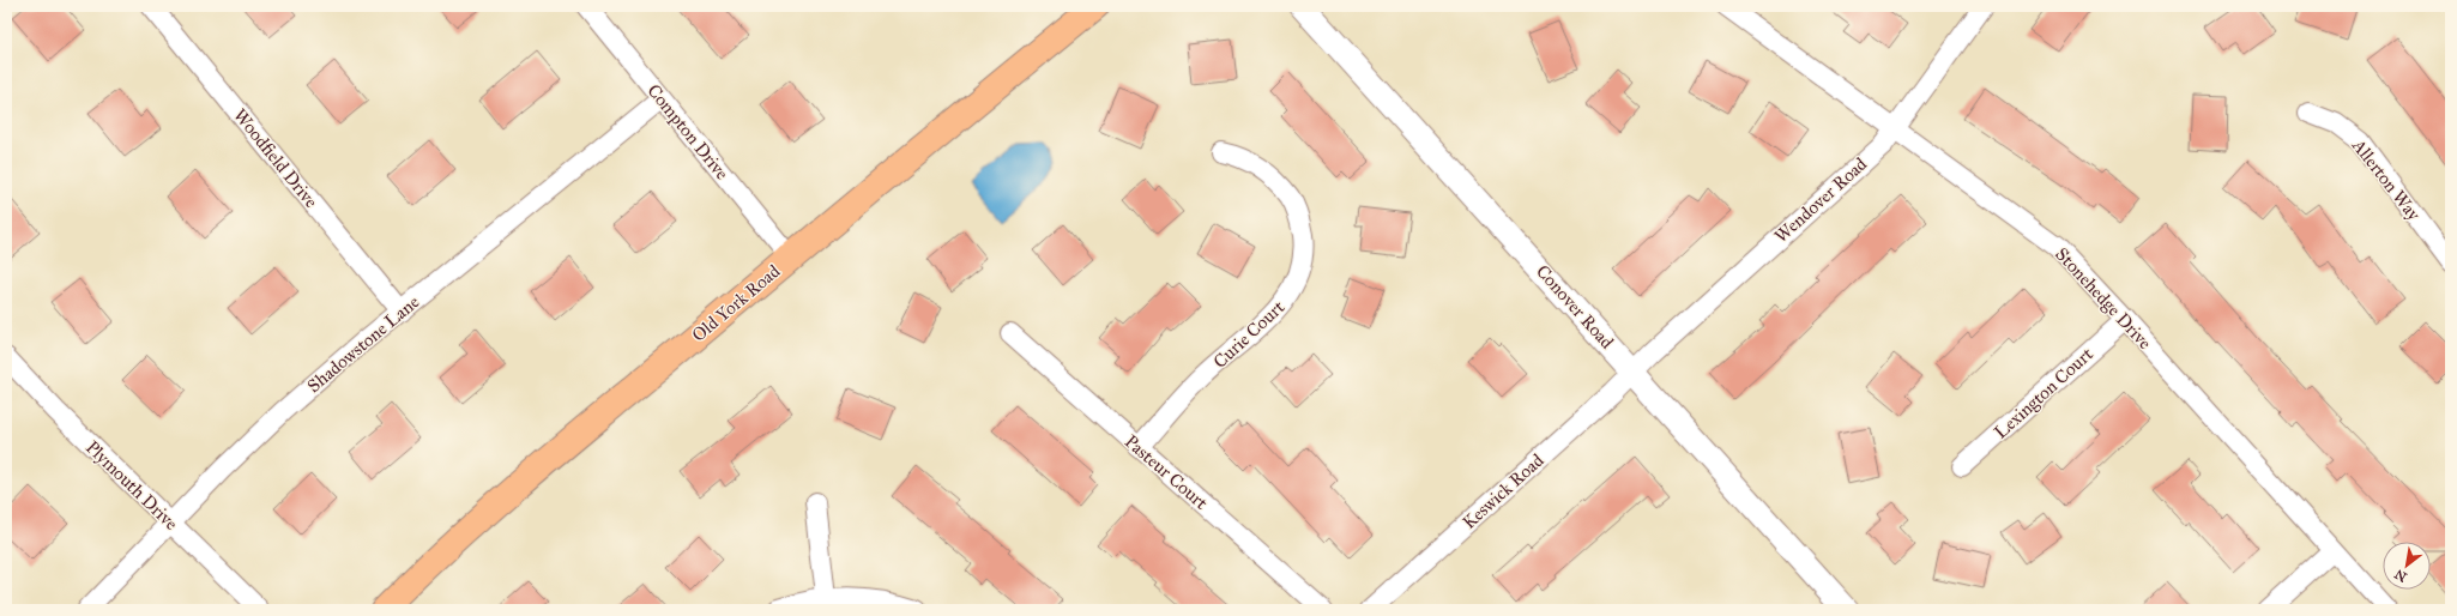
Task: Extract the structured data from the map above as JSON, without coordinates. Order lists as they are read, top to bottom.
{
  "streets": {
    "main road": ["Old York Road"],
    "street": [
      "Compton Drive",
      "Woodfield Drive",
      "Allerton Way",
      "Wendover Road",
      "Stonehedge Drive",
      "Conover Road",
      "Curie Court",
      "Shadowstone Lane",
      "Lexington Court",
      "Pasteur Court",
      "Plymouth Drive",
      "Keswick Road"
    ]
  },
  "crossings": [
    ["Compton Drive", "Old York Road"],
    ["Compton Drive", "Shadowstone Lane"],
    ["Woodfield Drive", "Shadowstone Lane"],
    ["Wendover Road", "Stonehedge Drive"],
    ["Wendover Road", "Conover Road"],
    ["Wendover Road", "Keswick Road"],
    ["Stonehedge Drive", "Lexington Court"],
    ["Conover Road", "Keswick Road"],
    ["Curie Court", "Pasteur Court"],
    ["Shadowstone Lane", "Plymouth Drive"]
  ],
  "north": "bottom left"
}
